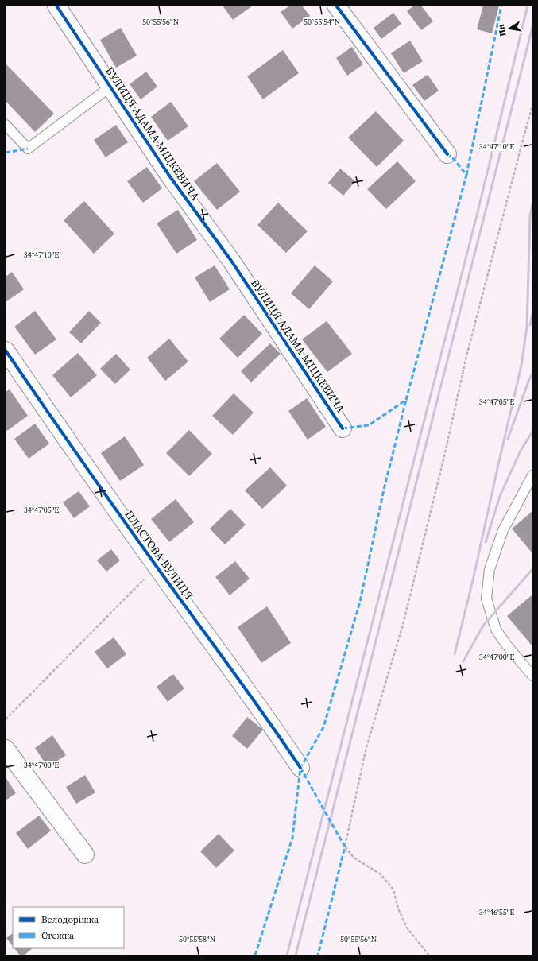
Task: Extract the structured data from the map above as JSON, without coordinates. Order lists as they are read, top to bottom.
{
  "streets": {
    "street": ["ВУЛИЦЯ АДАМА МІЦКЕВИЧА", "ПЛАСТОВА ВУЛИЦЯ"]
  },
  "legend": ["Велодоріжка", "Стежка"],
  "north": "left",
  "coordinates": [
    "50°55'56\"N",
    "50°55'54\"N",
    "34°47'10\"E",
    "34°47'05\"E",
    "34°47'00\"E",
    "34°46'55\"E",
    "50°55'58\"N"
  ]
}
